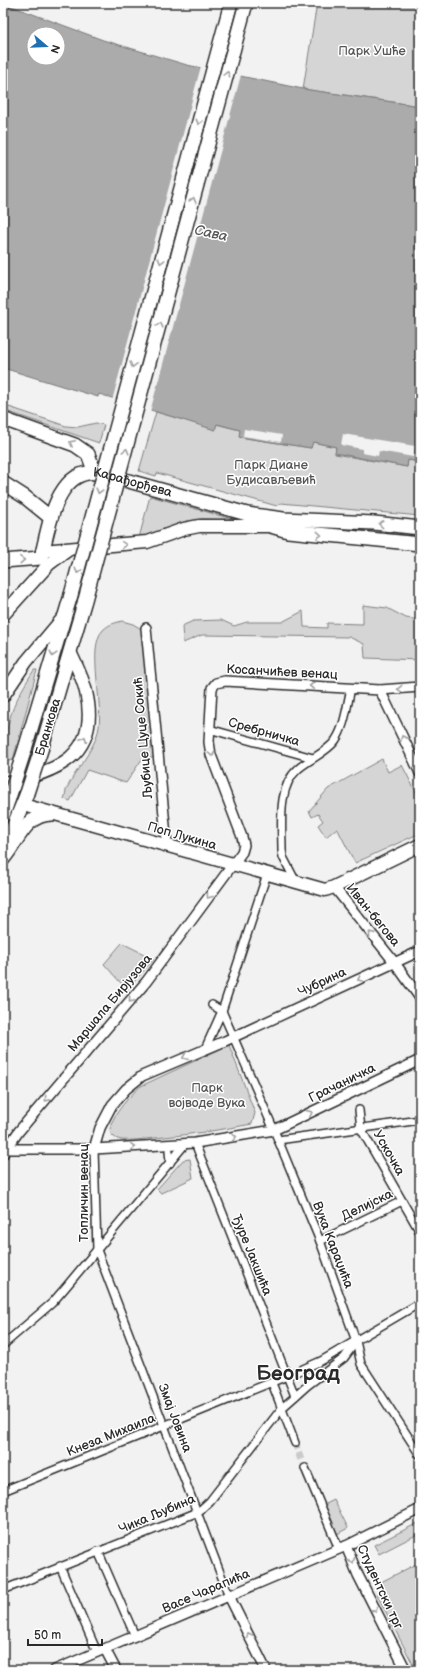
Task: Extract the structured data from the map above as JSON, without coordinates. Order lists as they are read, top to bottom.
{
  "streets": {
    "main road": ["Карађорђева", "Бранкова"],
    "street": [
      "Косанчићев венац",
      "Сребрничка",
      "Љубице Цуце Сокић",
      "Поп Лукина",
      "Иван-бегова",
      "Чубрина",
      "Маршала Бирјузова",
      "Грачаничка",
      "Ускочка",
      "Топличин венац",
      "Делијска",
      "Вука Караџића",
      "Ђуре Јакшића",
      "Змај Јовина",
      "Кнеза Михаила",
      "Чика Љубина",
      "Студентски трг",
      "Васе Чарапића"
    ]
  },
  "crossings": [
    ["Косанчићев венац", "Сребрничка"],
    ["Косанчићев венац", "Поп Лукина"],
    ["Косанчићев венац", "Маршала Бирјузова"],
    ["Бранкова", "Поп Лукина"],
    ["Љубице Цуце Сокић", "Поп Лукина"],
    ["Поп Лукина", "Иван-бегова"],
    ["Поп Лукина", "Маршала Бирјузова"],
    ["Иван-бегова", "Чубрина"],
    ["Чубрина", "Топличин венац"],
    ["Чубрина", "Вука Караџића"],
    ["Маршала Бирјузова", "Грачаничка"],
    ["Грачаничка", "Топличин венац"],
    ["Грачаничка", "Вука Караџића"],
    ["Грачаничка", "Ђуре Јакшића"],
    ["Ускочка", "Делијска"],
    ["Топличин венац", "Вука Караџића"],
    ["Топличин венац", "Змај Јовина"],
    ["Делијска", "Вука Караџића"],
    ["Вука Караџића", "Кнеза Михаила"],
    ["Ђуре Јакшића", "Кнеза Михаила"],
    ["Змај Јовина", "Кнеза Михаила"],
    ["Змај Јовина", "Чика Љубина"],
    ["Змај Јовина", "Васе Чарапића"],
    ["Кнеза Михаила", "Чика Љубина"],
    ["Студентски трг", "Васе Чарапића"]
  ],
  "one_way": [
    "Иван-бегова",
    "Чубрина",
    "Топличин венац",
    "Студентски трг"
  ],
  "districts": ["Београд"],
  "water": ["Сава"],
  "parks": ["Парк Ушће", "Парк Диане Будисављевић", "Парк војводе Вука"],
  "scale_bar": "50 m",
  "north": "right"
}
